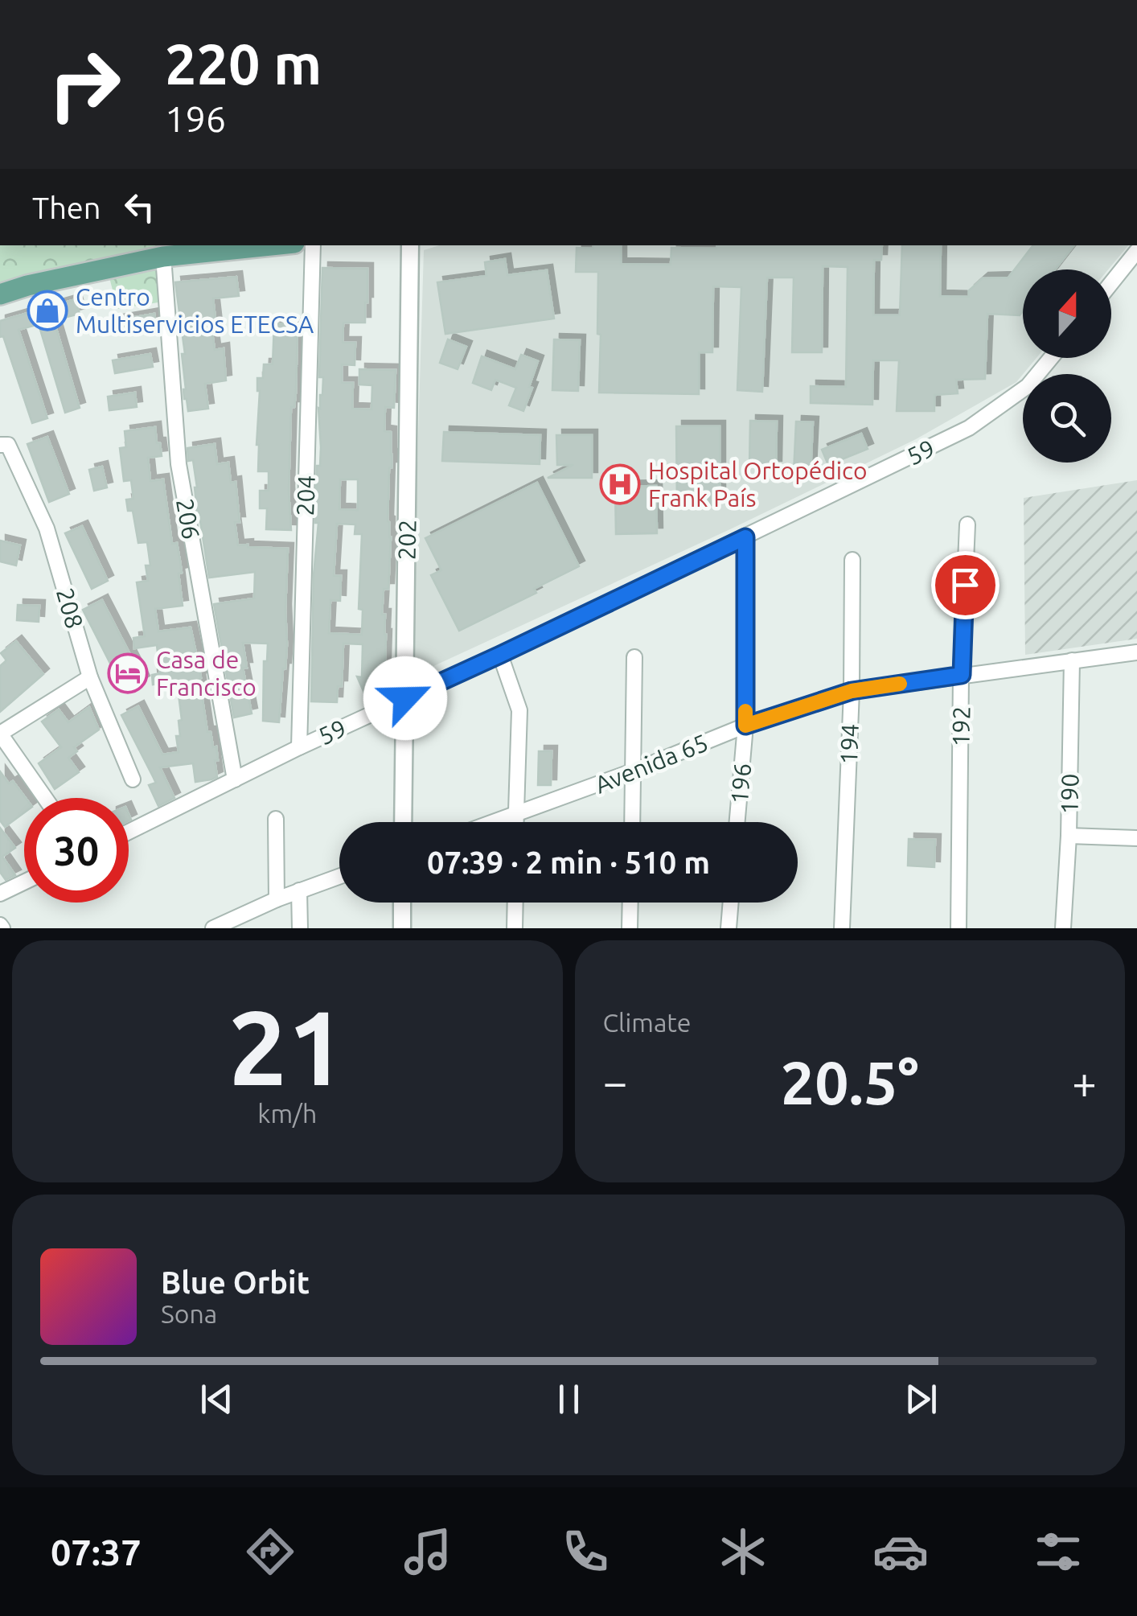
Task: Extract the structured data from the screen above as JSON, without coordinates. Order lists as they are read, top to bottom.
{
  "streets": {
    "street": [
      "59",
      "204",
      "206",
      "202",
      "208",
      "192",
      "194",
      "Avenida 65",
      "196",
      "190"
    ]
  },
  "crossings": [
    ["59", "204"],
    ["59", "206"],
    ["59", "202"],
    ["59", "196"],
    ["192", "Avenida 65"],
    ["194", "Avenida 65"],
    ["Avenida 65", "196"],
    ["Avenida 65", "190"]
  ],
  "places": {
    "shop": ["Centro Multiservicios ETECSA"],
    "hospital": ["Hospital Ortopédico Frank País"],
    "hotel": ["Casa de Francisco"]
  },
  "north": "top",
  "page": {
    "turn": ["220 m", "196"],
    "then": "Then",
    "limit": "30",
    "trip": "07:39 · 2 min · 510 m",
    "tile": [
      ["21", "km/h"],
      "Climate"
    ],
    "heat": ["−", "20.5°", "+"],
    "song": ["Blue Orbit", "Sona"],
    "tabs": "07:37"
  }
}
